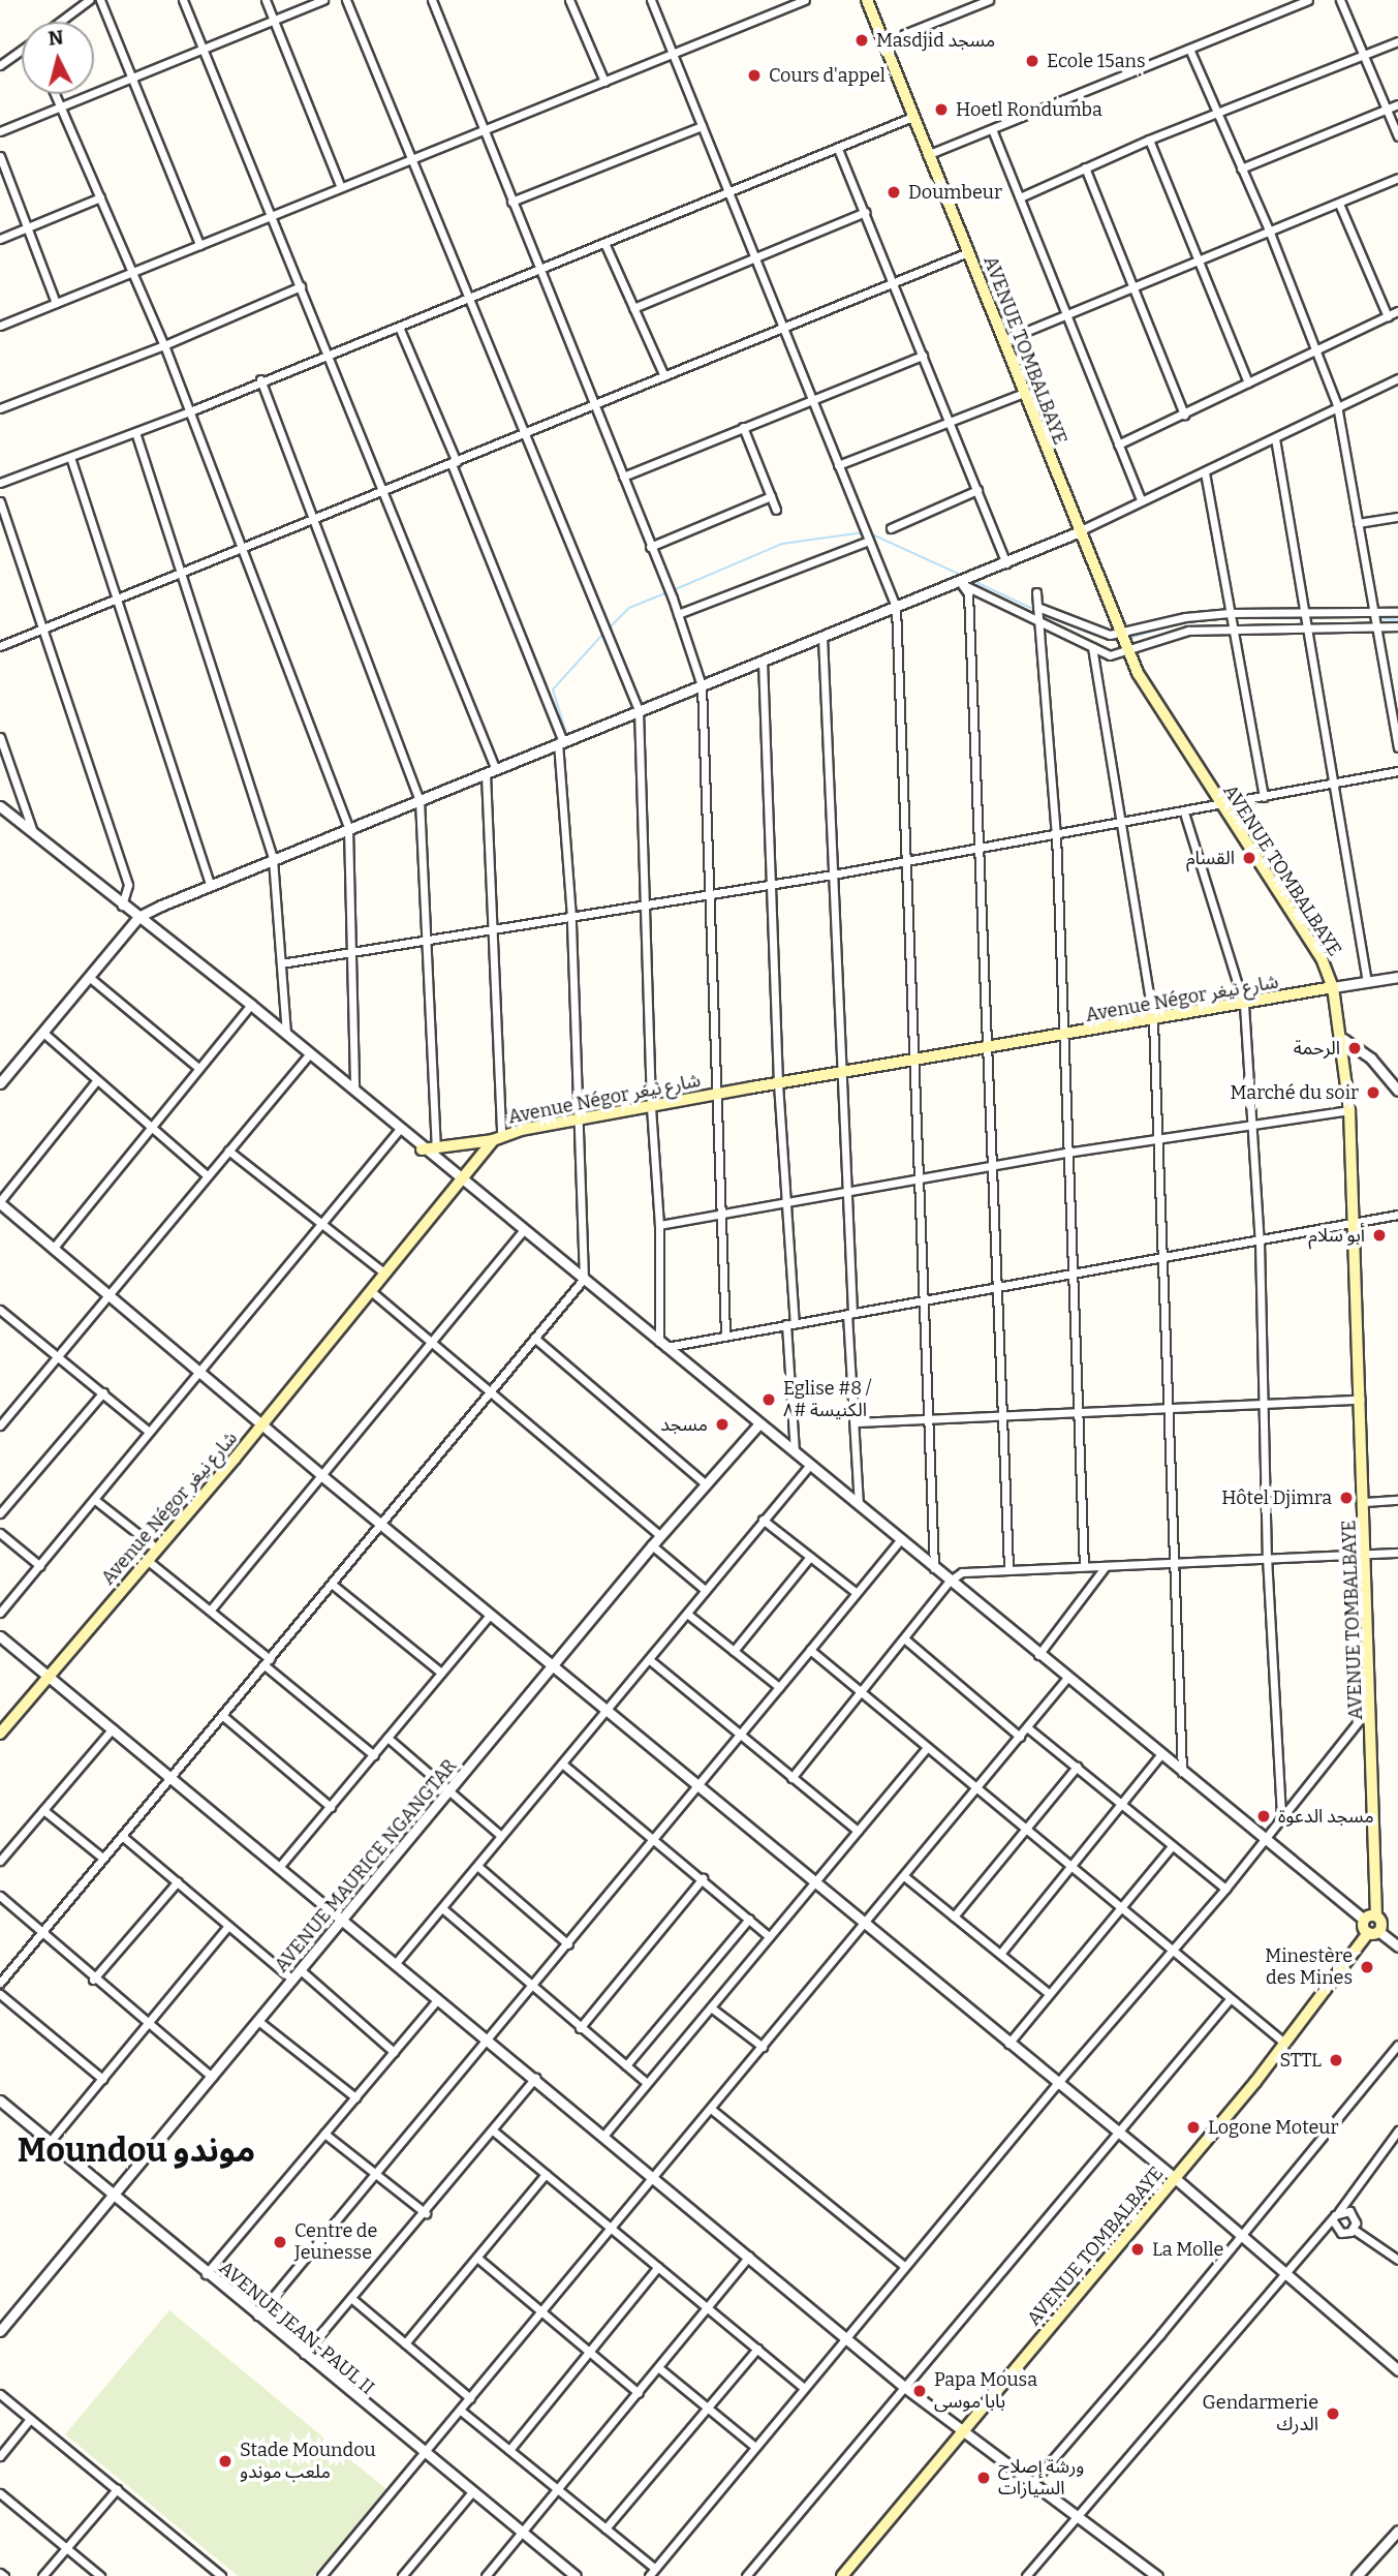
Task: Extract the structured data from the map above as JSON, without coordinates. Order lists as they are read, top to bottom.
{
  "streets": {
    "main road": ["AVENUE TOMBALBAYE", "Avenue Négor شارع نيغر"],
    "street": ["AVENUE MAURICE NGANGTAR", "AVENUE JEAN-PAUL II"]
  },
  "crossings": [
    ["AVENUE TOMBALBAYE", "Avenue Négor شارع نيغر"],
    ["AVENUE MAURICE NGANGTAR", "AVENUE JEAN-PAUL II"]
  ],
  "districts": ["Moundou موندو"],
  "places": [
    "Masdjid مسجد",
    "Ecole 15ans",
    "Cours d'appel",
    "Hoetl Rondumba",
    "Doumbeur",
    "القسام",
    "الرحمة",
    "Marché du soir",
    "أبو سلام",
    "Eglise #8 / الكنيسة #٨",
    "مسجد",
    "Hôtel Djimra",
    "مسجد الدعوة",
    "Minestère des Mines",
    "STTL",
    "Logone Moteur",
    "Centre de Jeunesse",
    "La Molle",
    "Papa Mousa بابا موسى",
    "Gendarmerie الدرك",
    "Stade Moundou ملعب موندو",
    "ورشة إصلاح السيارات"
  ],
  "north": "top"
}
